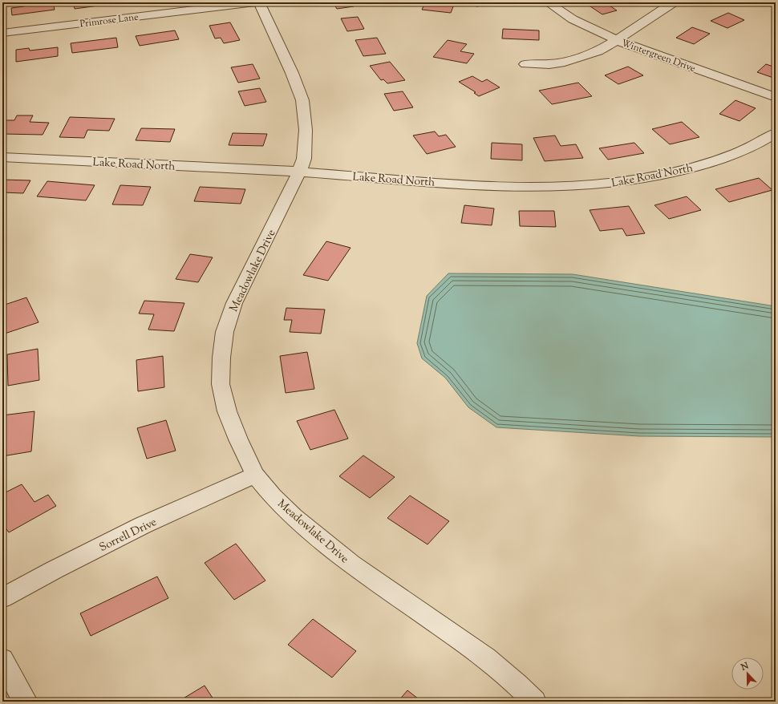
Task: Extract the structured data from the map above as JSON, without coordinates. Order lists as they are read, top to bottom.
{
  "streets": {
    "street": [
      "Primrose Lane",
      "Wintergreen Drive",
      "Lake Road North",
      "Meadowlake Drive",
      "Sorrell Drive"
    ]
  },
  "crossings": [
    ["Lake Road North", "Meadowlake Drive"],
    ["Meadowlake Drive", "Sorrell Drive"]
  ],
  "north": "top"
}
